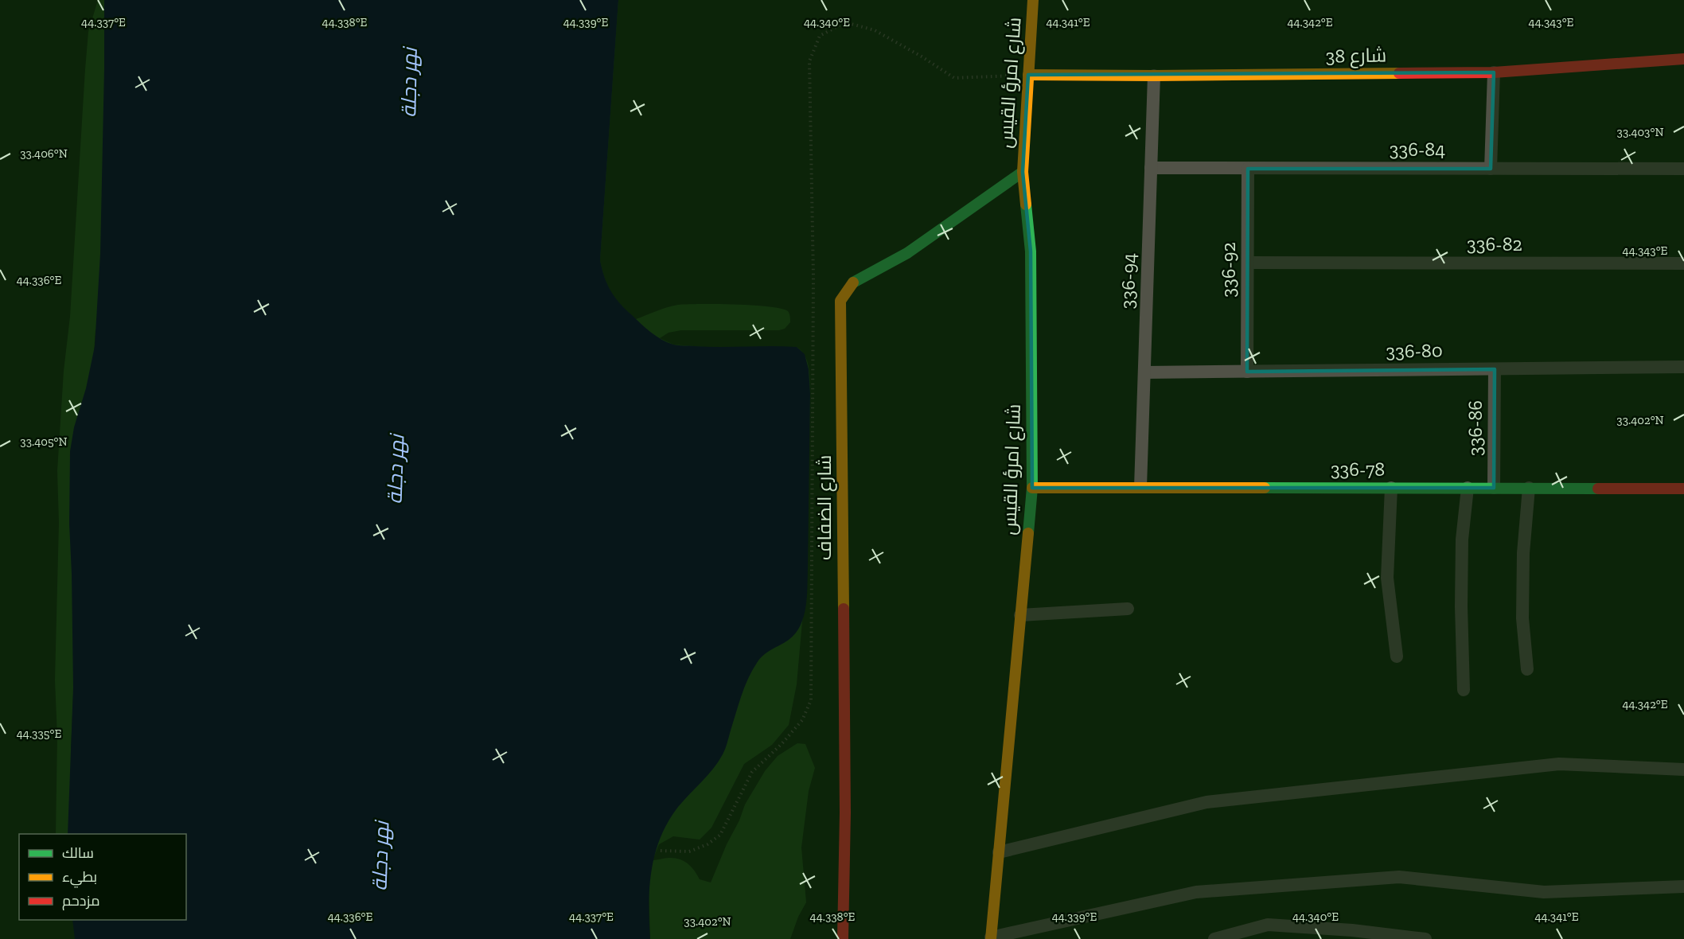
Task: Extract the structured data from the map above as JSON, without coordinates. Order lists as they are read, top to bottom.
{
  "streets": {
    "street": [
      "شارع 38",
      "شارع امرؤ القيس",
      "336-84",
      "336-82",
      "336-92",
      "336-94",
      "336-80",
      "336-86",
      "336-78",
      "شارع الضفاف"
    ]
  },
  "crossings": [
    ["شارع 38", "شارع امرؤ القيس"],
    ["شارع 38", "336-94"],
    ["شارع امرؤ القيس", "336-78"],
    ["شارع امرؤ القيس", "شارع الضفاف"],
    ["336-84", "336-92"],
    ["336-84", "336-94"],
    ["336-82", "336-92"],
    ["336-92", "336-80"],
    ["336-94", "336-80"],
    ["336-94", "336-78"],
    ["336-80", "336-86"],
    ["336-86", "336-78"]
  ],
  "water": ["نهر دجلة"],
  "legend": ["سالك", "بطيء", "مزدحم"],
  "coordinates": [
    "44.337°E",
    "44.338°E",
    "44.339°E",
    "44.340°E",
    "44.341°E",
    "44.342°E",
    "44.343°E",
    "33.403°N",
    "33.406°N",
    "44.336°E",
    "33.402°N",
    "33.405°N",
    "44.335°E"
  ]
}
